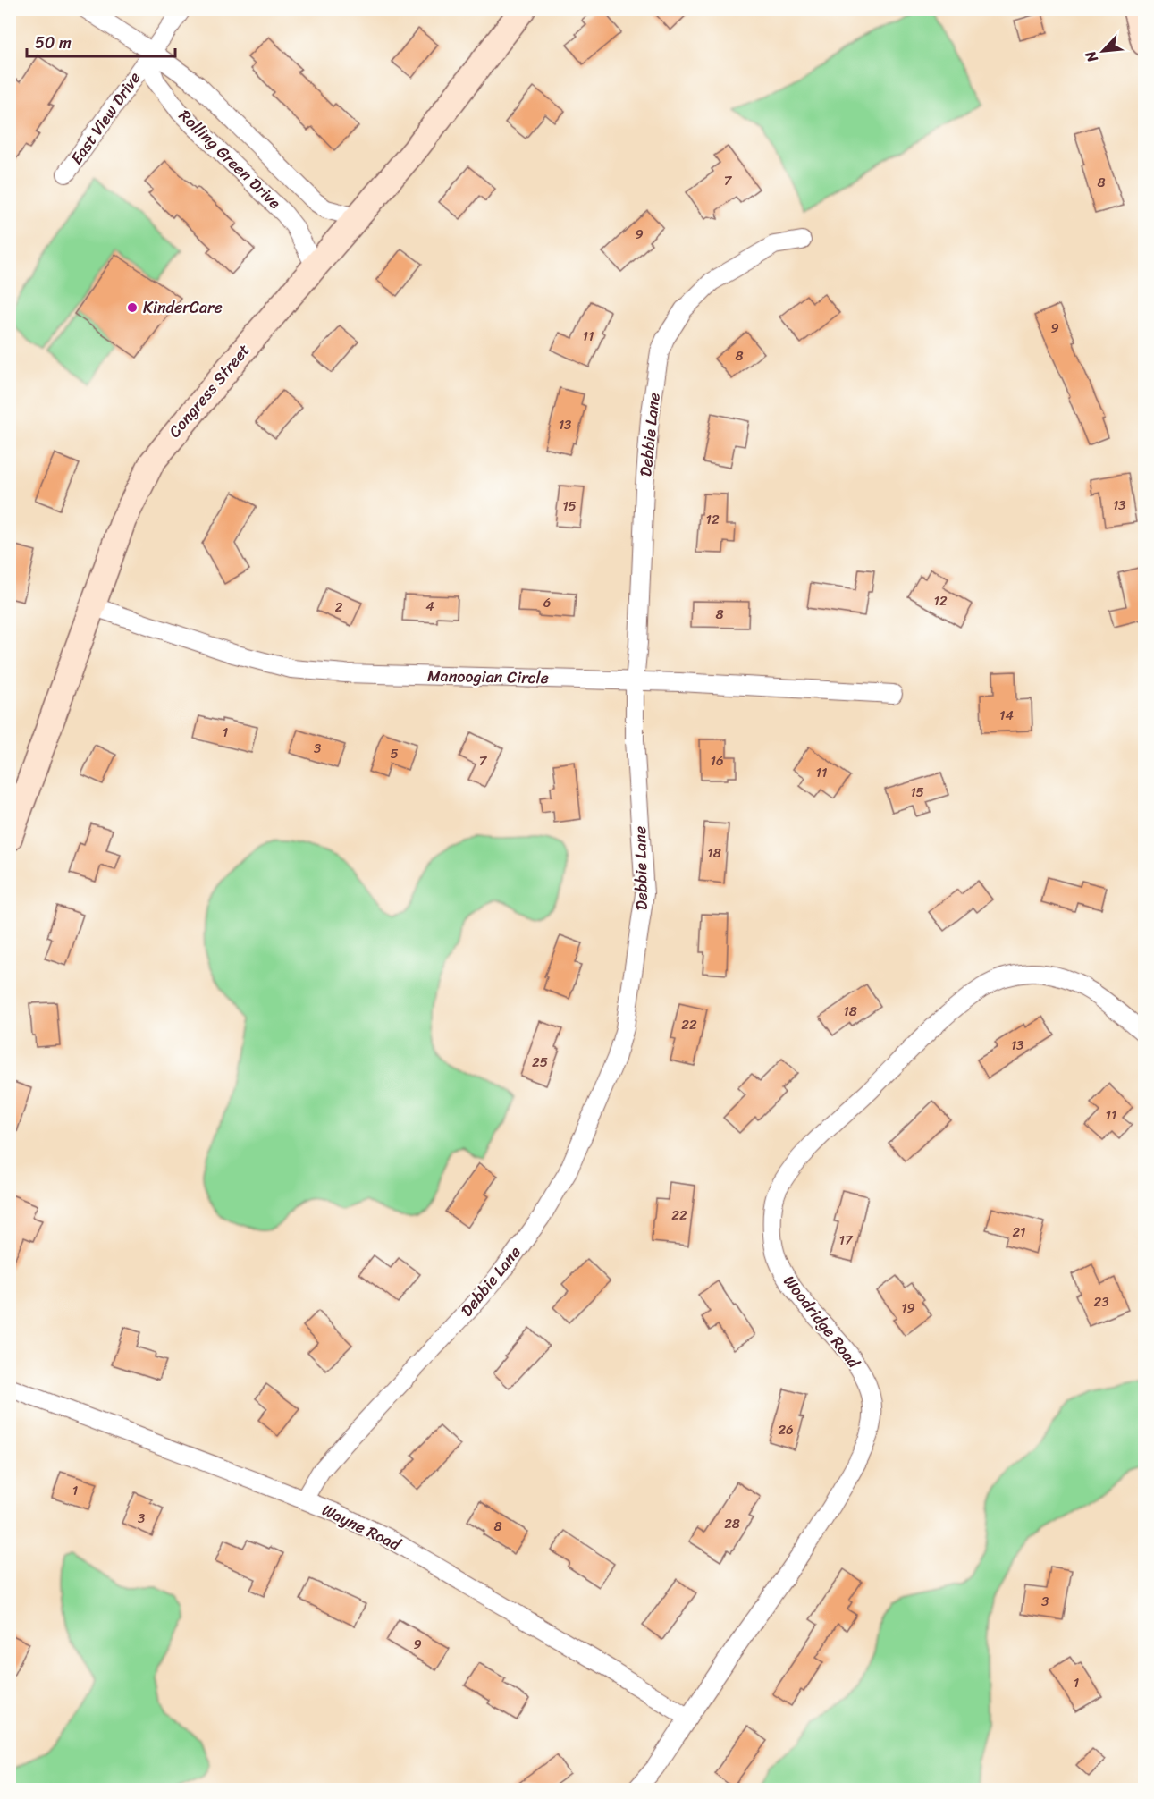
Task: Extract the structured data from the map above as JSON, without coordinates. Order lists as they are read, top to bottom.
{
  "streets": {
    "main road": ["Congress Street"],
    "street": [
      "East View Drive",
      "Rolling Green Drive",
      "Debbie Lane",
      "Manoogian Circle",
      "Woodridge Road",
      "Wayne Road"
    ]
  },
  "crossings": [
    ["East View Drive", "Rolling Green Drive"],
    ["Rolling Green Drive", "Congress Street"],
    ["Congress Street", "Manoogian Circle"],
    ["Debbie Lane", "Manoogian Circle"],
    ["Debbie Lane", "Wayne Road"],
    ["Woodridge Road", "Wayne Road"]
  ],
  "places": ["KinderCare"],
  "house_numbers": [
    "7",
    "8",
    "9",
    "9",
    "11",
    "8",
    "13",
    "13",
    "15",
    "12",
    "12",
    "6",
    "4",
    "2",
    "8",
    "14",
    "1",
    "3",
    "5",
    "7",
    "16",
    "11",
    "15",
    "18",
    "18",
    "22",
    "13",
    "25",
    "11",
    "22",
    "21",
    "17",
    "23",
    "19",
    "26",
    "1",
    "3",
    "28",
    "8",
    "3",
    "9",
    "1"
  ],
  "scale_bar": "50 m",
  "north": "bottom left"
}
